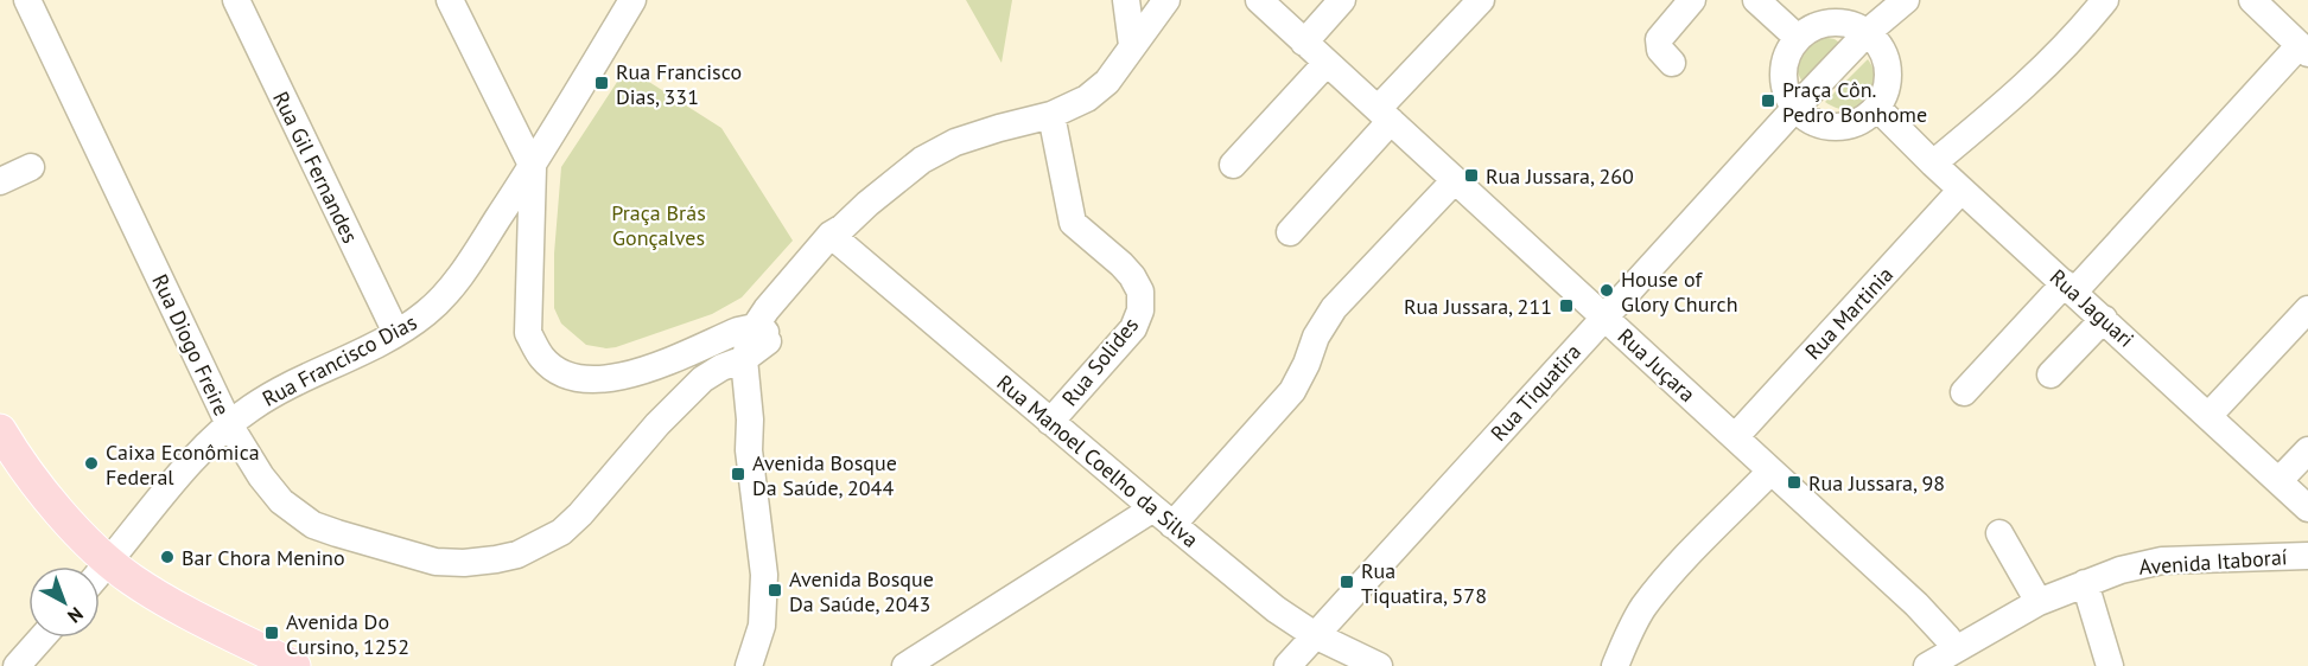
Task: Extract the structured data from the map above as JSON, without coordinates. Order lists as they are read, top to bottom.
{
  "streets": {
    "street": [
      "Rua Gil Fernandes",
      "Rua Jaguari",
      "Rua Martinia",
      "Rua Diogo Freire",
      "Rua Francisco Dias",
      "Rua Solides",
      "Rua Juçara",
      "Rua Tiquatira",
      "Rua Manoel Coelho da Silva",
      "Avenida Itaboraí"
    ]
  },
  "crossings": [
    ["Rua Gil Fernandes", "Rua Francisco Dias"],
    ["Rua Jaguari", "Rua Martinia"],
    ["Rua Martinia", "Rua Juçara"],
    ["Rua Diogo Freire", "Rua Francisco Dias"],
    ["Rua Solides", "Rua Manoel Coelho da Silva"],
    ["Rua Juçara", "Rua Tiquatira"],
    ["Rua Juçara", "Avenida Itaboraí"],
    ["Rua Tiquatira", "Rua Manoel Coelho da Silva"]
  ],
  "parks": ["Praça Brás Gonçalves"],
  "places": {
    "transit": [
      "Rua Francisco Dias, 331",
      "Praça Côn. Pedro Bonhome",
      "Rua Jussara, 260",
      "Rua Jussara, 211",
      "Avenida Bosque Da Saúde, 2044",
      "Rua Jussara, 98",
      "Rua Tiquatira, 578",
      "Avenida Bosque Da Saúde, 2043",
      "Avenida Do Cursino, 1252"
    ],
    "other": ["House of Glory Church", "Caixa Econômica Federal", "Bar Chora Menino"]
  },
  "north": "bottom right"
}
